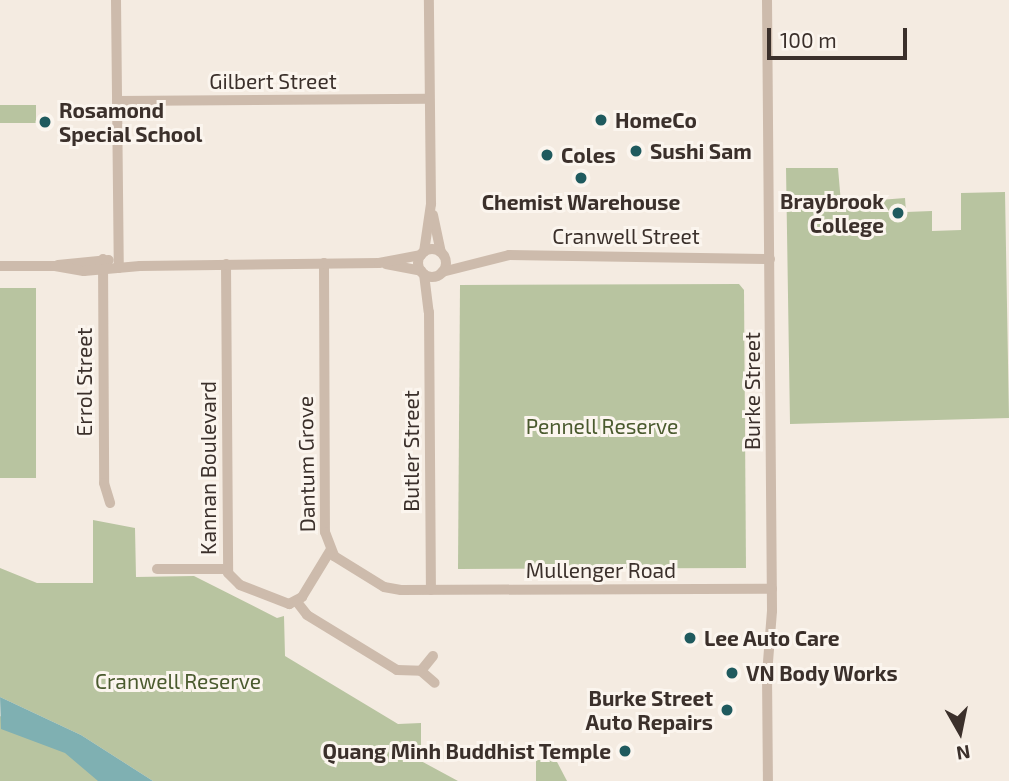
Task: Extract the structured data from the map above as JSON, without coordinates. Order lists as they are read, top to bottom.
{
  "streets": {
    "street": [
      "Gilbert Street",
      "Cranwell Street",
      "Errol Street",
      "Burke Street",
      "Butler Street",
      "Dantum Grove",
      "Kannan Boulevard",
      "Mullenger Road"
    ]
  },
  "crossings": [
    ["Cranwell Street", "Burke Street"],
    ["Cranwell Street", "Butler Street"],
    ["Burke Street", "Mullenger Road"],
    ["Butler Street", "Dantum Grove"],
    ["Butler Street", "Mullenger Road"],
    ["Dantum Grove", "Mullenger Road"]
  ],
  "parks": ["Pennell Reserve", "Cranwell Reserve"],
  "places": [
    "HomeCo",
    "Rosamond Special School",
    "Sushi Sam",
    "Coles",
    "Chemist Warehouse",
    "Braybrook College",
    "Lee Auto Care",
    "VN Body Works",
    "Burke Street Auto Repairs",
    "Quang Minh Buddhist Temple"
  ],
  "scale_bar": "100 m",
  "north": "bottom"
}
